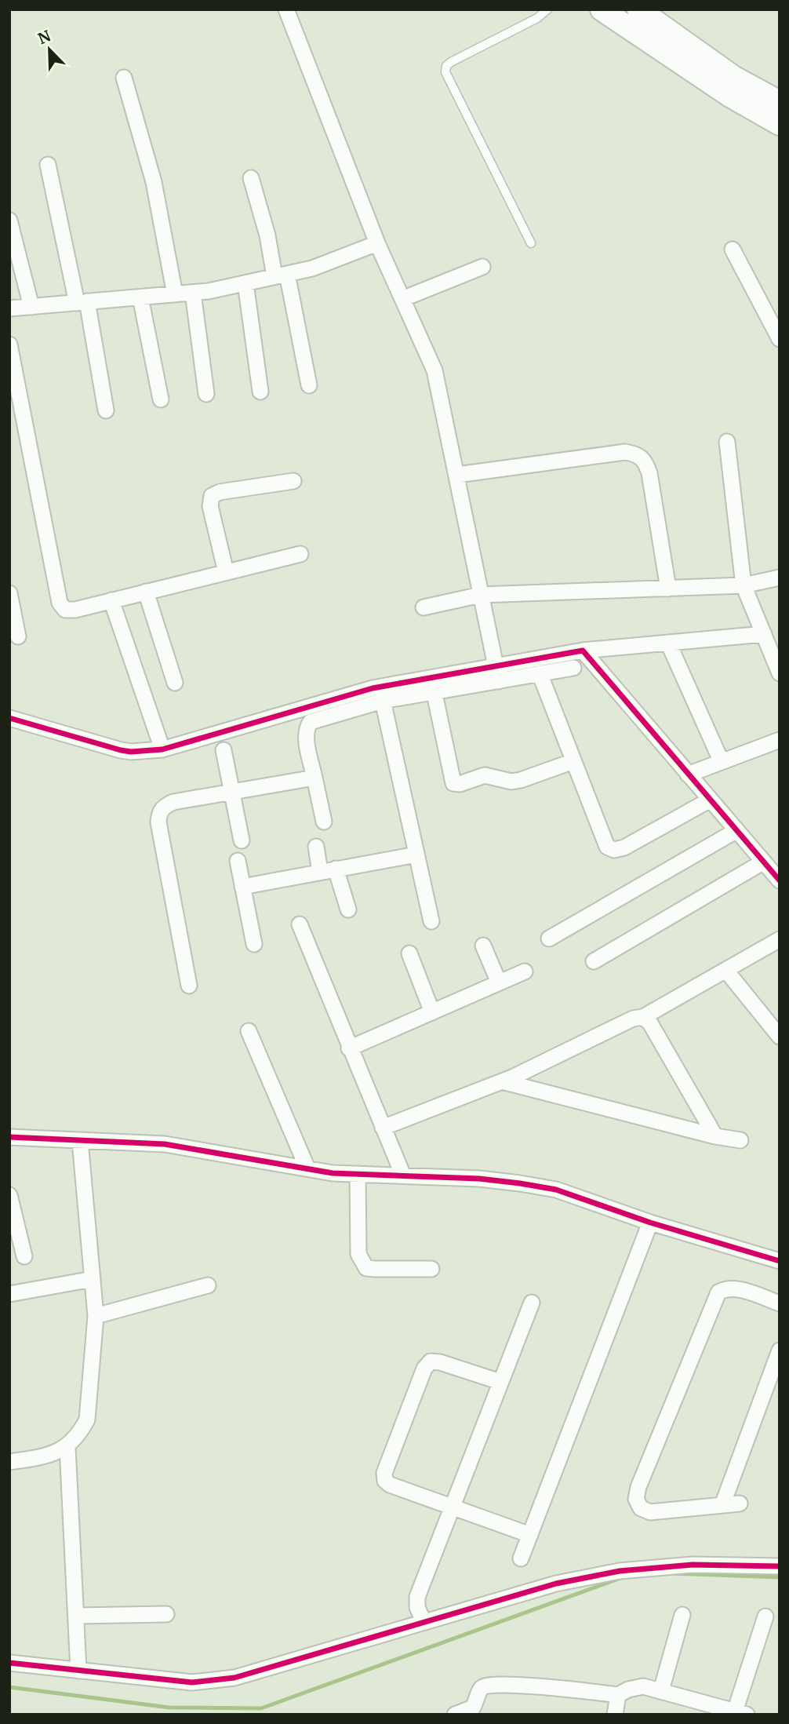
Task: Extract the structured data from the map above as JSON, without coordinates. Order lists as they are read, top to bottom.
{
  "north": "top left"
}
